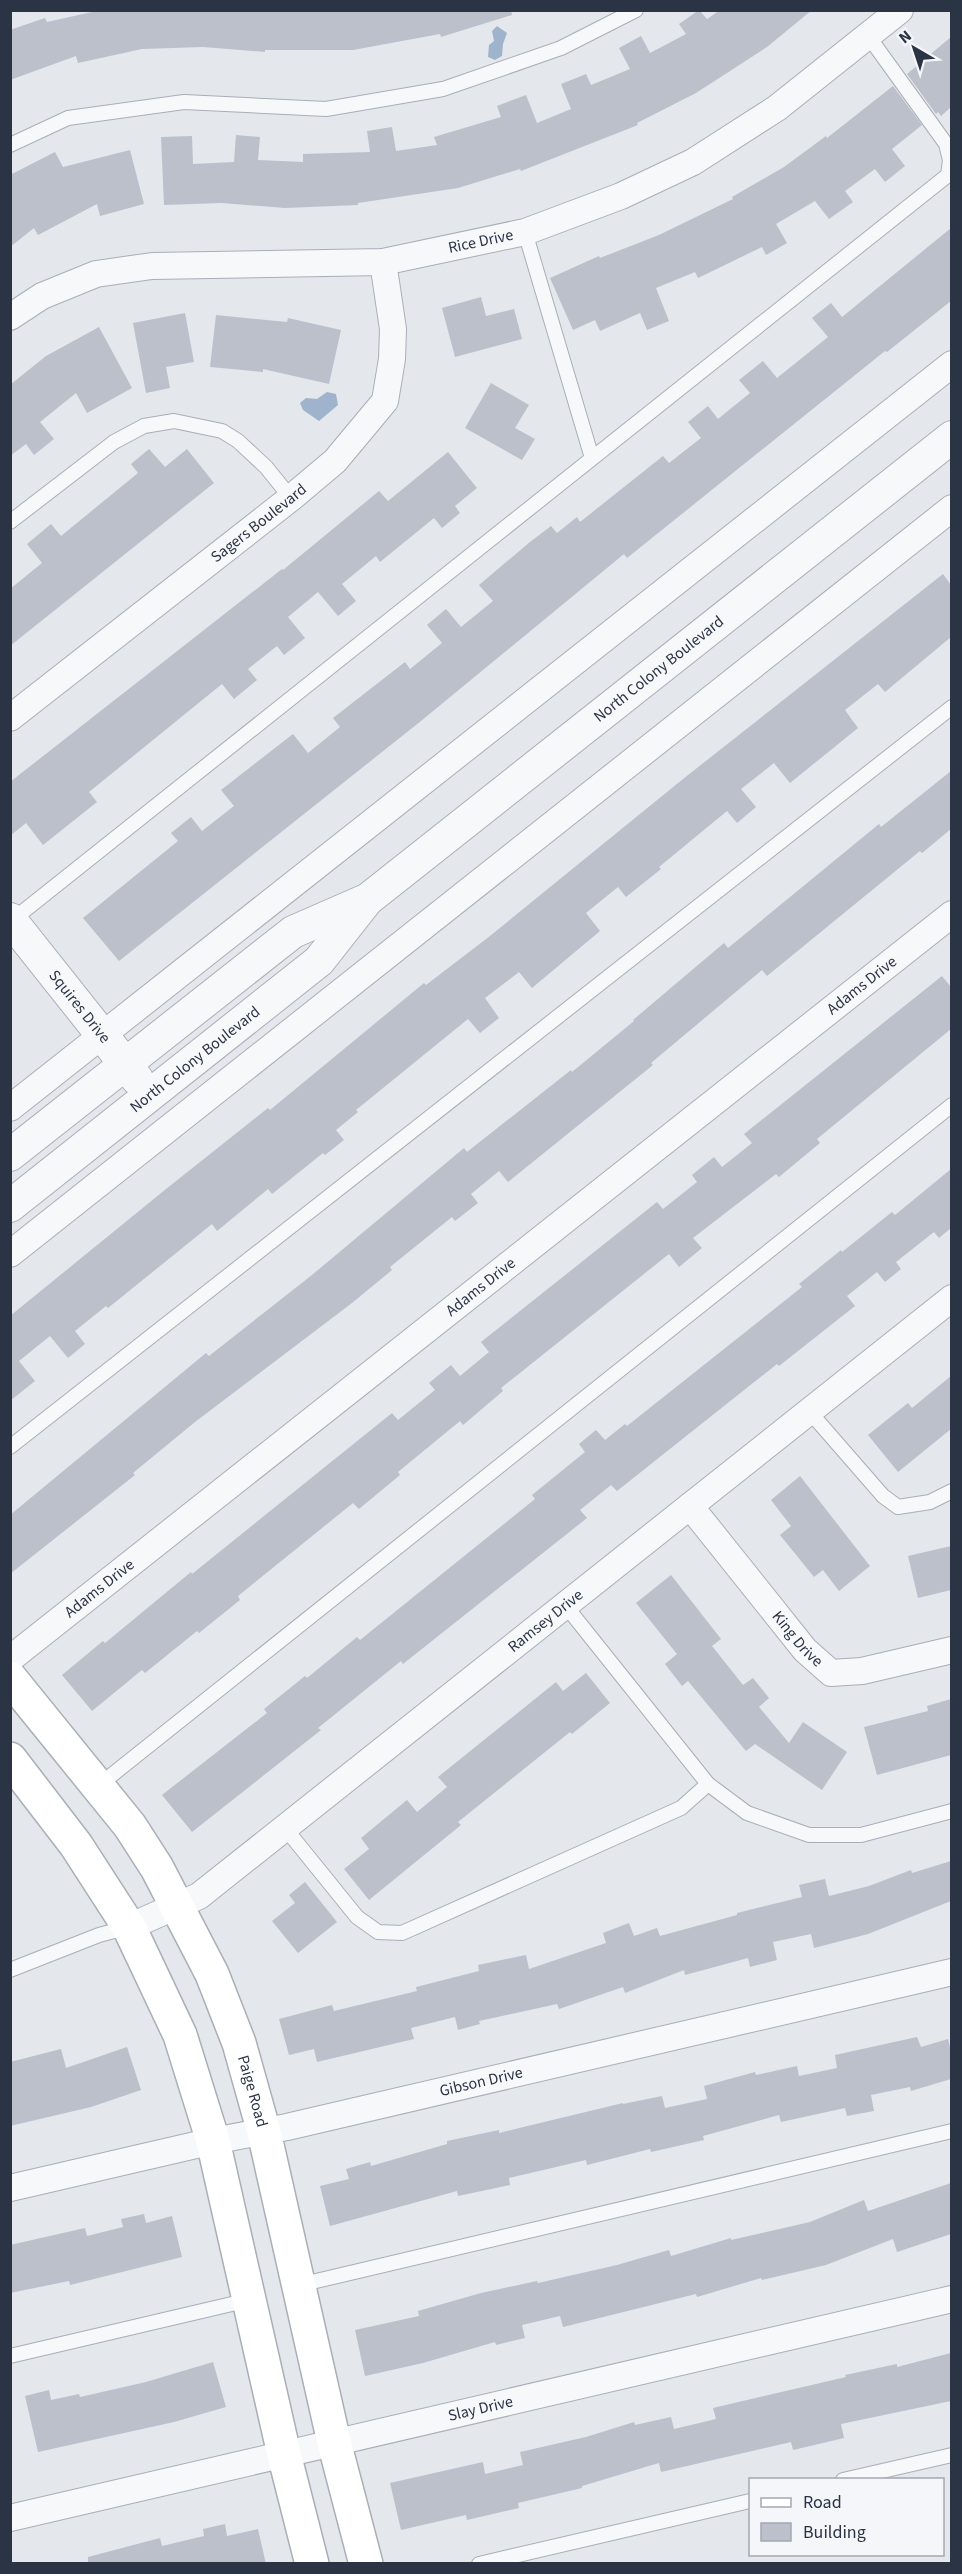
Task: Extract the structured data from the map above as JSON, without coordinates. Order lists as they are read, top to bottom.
{
  "streets": {
    "main road": ["Paige Road"],
    "street": [
      "Rice Drive",
      "Sagers Boulevard",
      "North Colony Boulevard",
      "Adams Drive",
      "Squires Drive",
      "Ramsey Drive",
      "King Drive",
      "Gibson Drive",
      "Slay Drive"
    ]
  },
  "crossings": [
    ["Rice Drive", "Sagers Boulevard"],
    ["North Colony Boulevard", "Squires Drive"],
    ["Ramsey Drive", "King Drive"],
    ["Ramsey Drive", "Paige Road"],
    ["Gibson Drive", "Paige Road"],
    ["Paige Road", "Slay Drive"]
  ],
  "legend": ["Road", "Building"],
  "north": "top left"
}
